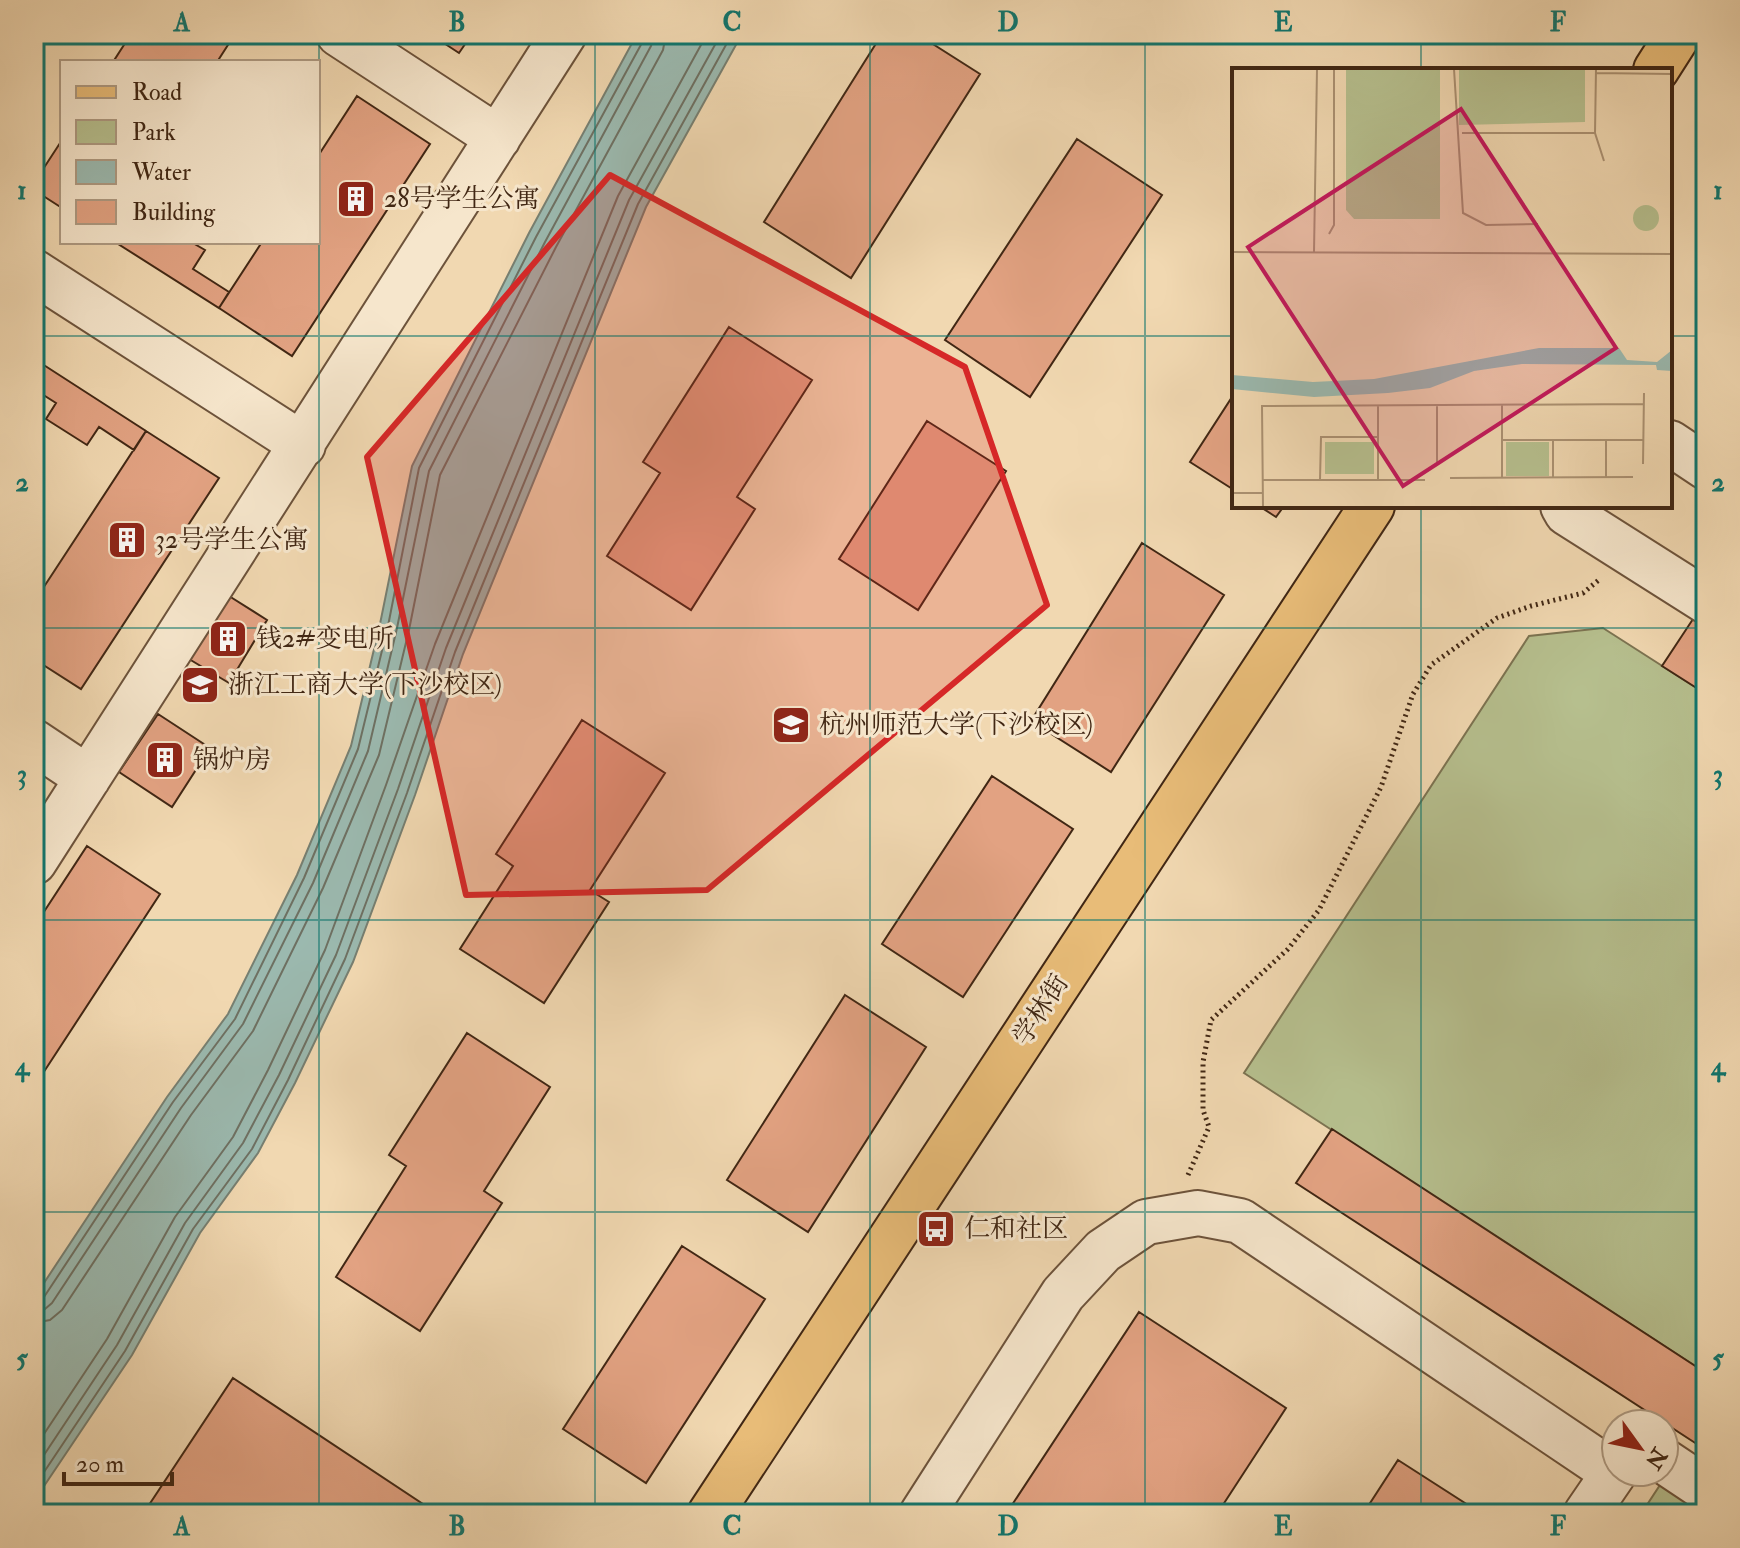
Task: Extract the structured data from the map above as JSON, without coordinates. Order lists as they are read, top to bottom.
{
  "streets": {
    "main road": ["学林街"]
  },
  "places": {
    "building": [
      "28号学生公寓",
      "32号学生公寓",
      "钱2#变电所",
      "锅炉房"
    ],
    "school or university": ["浙江工商大学(下沙校区)", "杭州师范大学(下沙校区)"],
    "bus stop": ["仁和社区"]
  },
  "legend": [
    "Road",
    "Park",
    "Water",
    "Building"
  ],
  "scale_bar": "20 m",
  "north": "bottom right",
  "grid": {
    "columns": [
      "A",
      "B",
      "C",
      "D",
      "E",
      "F"
    ],
    "rows": [
      "1",
      "2",
      "3",
      "4",
      "5"
    ]
  }
}
